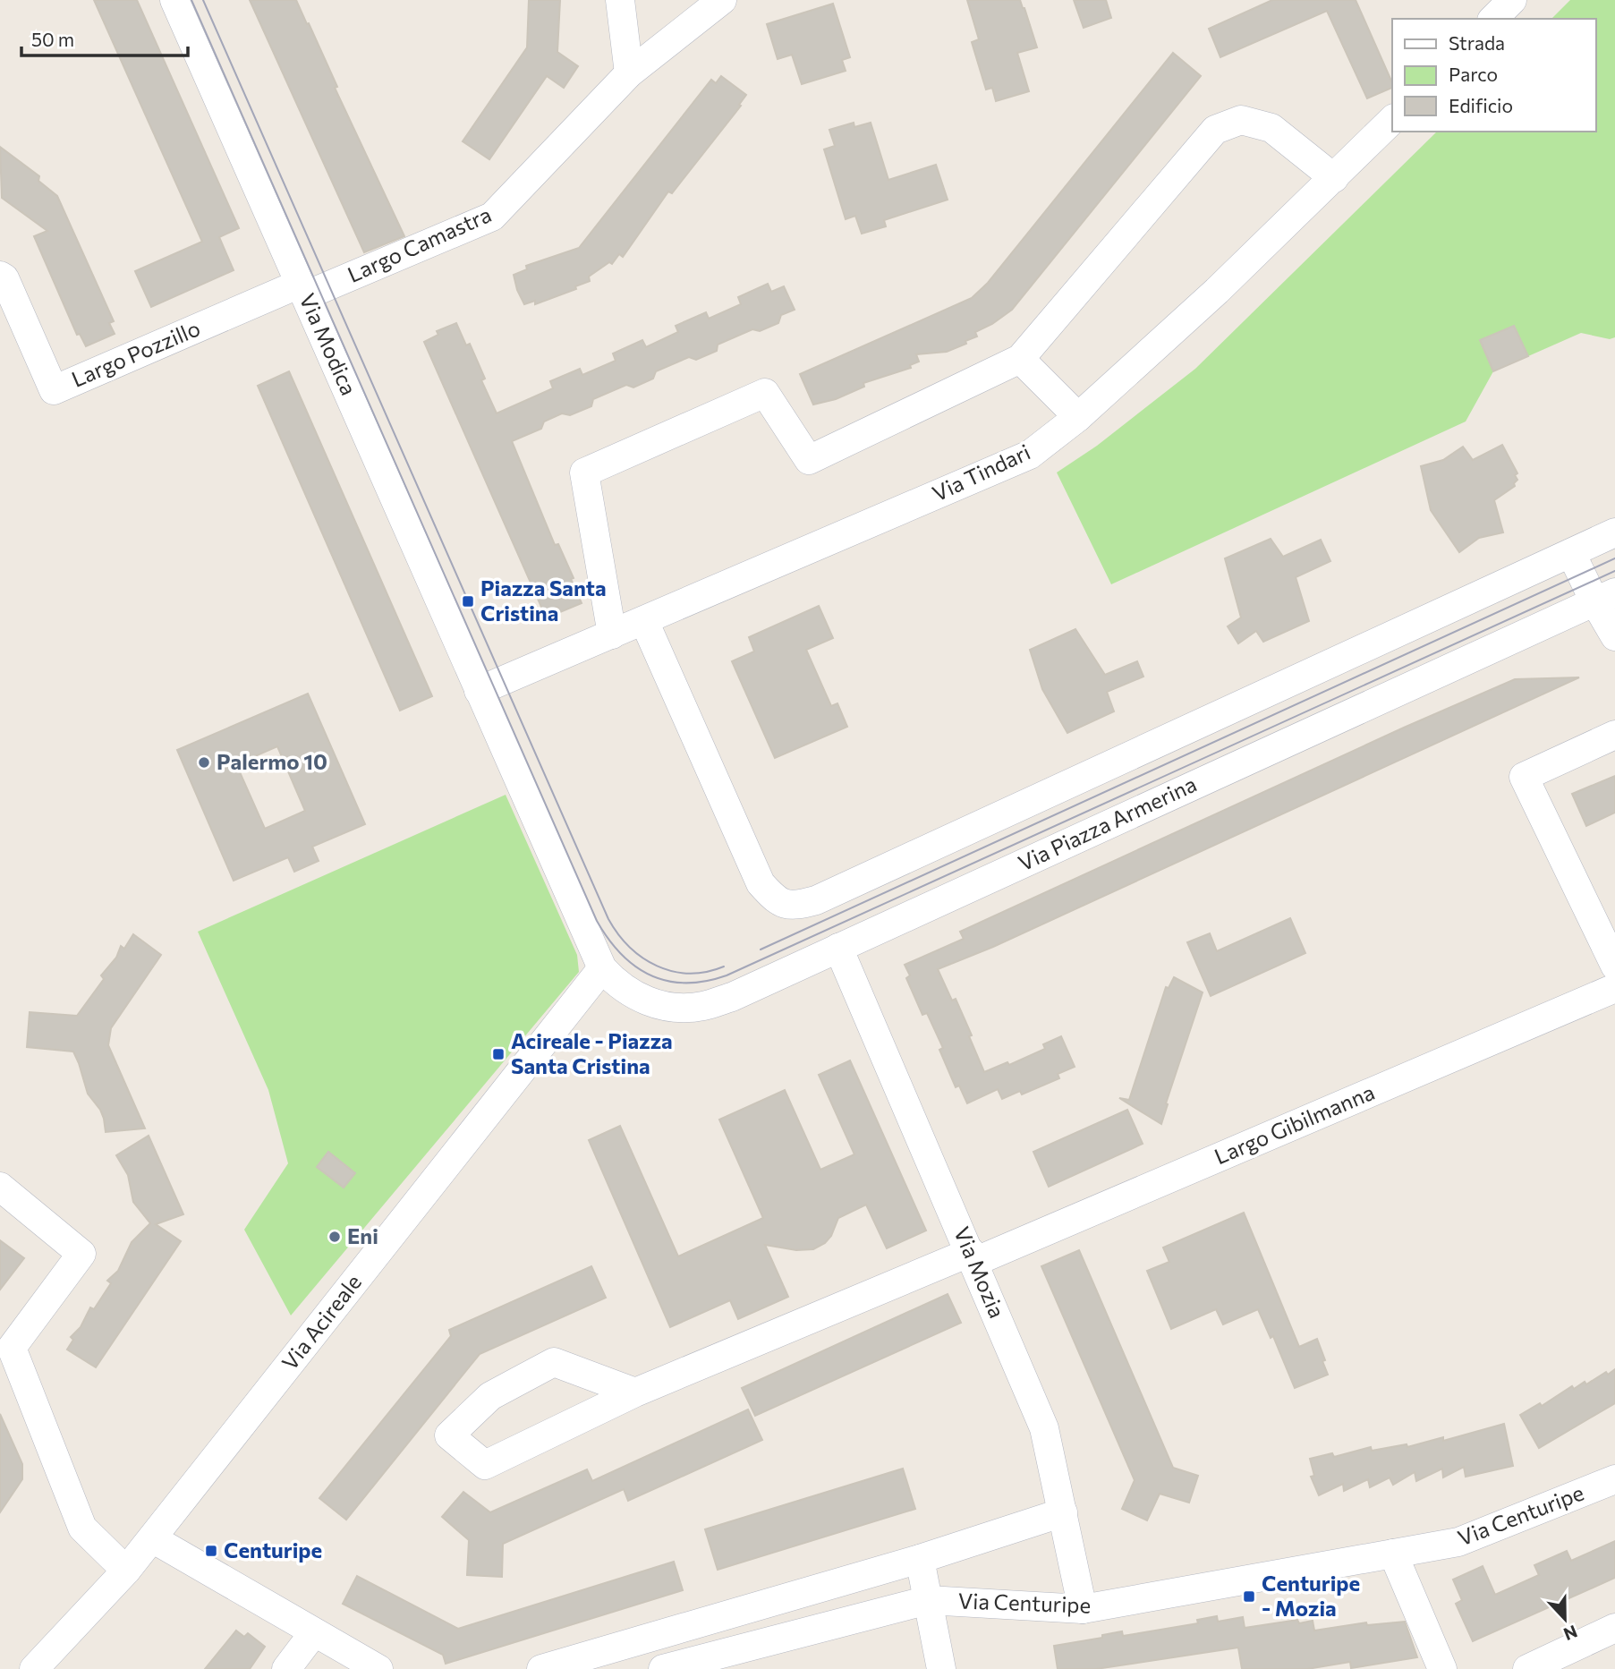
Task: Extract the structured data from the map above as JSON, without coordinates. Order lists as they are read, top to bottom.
{
  "streets": {
    "street": [
      "Largo Camastra",
      "Via Modica",
      "Largo Pozzillo",
      "Via Tindari",
      "Via Piazza Armerina",
      "Largo Gibilmanna",
      "Via Mozia",
      "Via Acireale",
      "Via Centuripe"
    ]
  },
  "crossings": [
    ["Largo Camastra", "Via Modica"],
    ["Largo Camastra", "Largo Pozzillo"],
    ["Via Modica", "Largo Pozzillo"],
    ["Via Modica", "Via Tindari"],
    ["Via Piazza Armerina", "Via Mozia"],
    ["Via Piazza Armerina", "Via Acireale"],
    ["Largo Gibilmanna", "Via Mozia"],
    ["Via Mozia", "Via Centuripe"]
  ],
  "places": {
    "transit": [
      "Piazza Santa Cristina",
      "Acireale - Piazza Santa Cristina",
      "Centuripe",
      "Centuripe - Mozia"
    ],
    "other": ["Palermo 10", "Eni"]
  },
  "legend": ["Strada", "Parco", "Edificio"],
  "scale_bar": "50 m",
  "north": "bottom"
}
